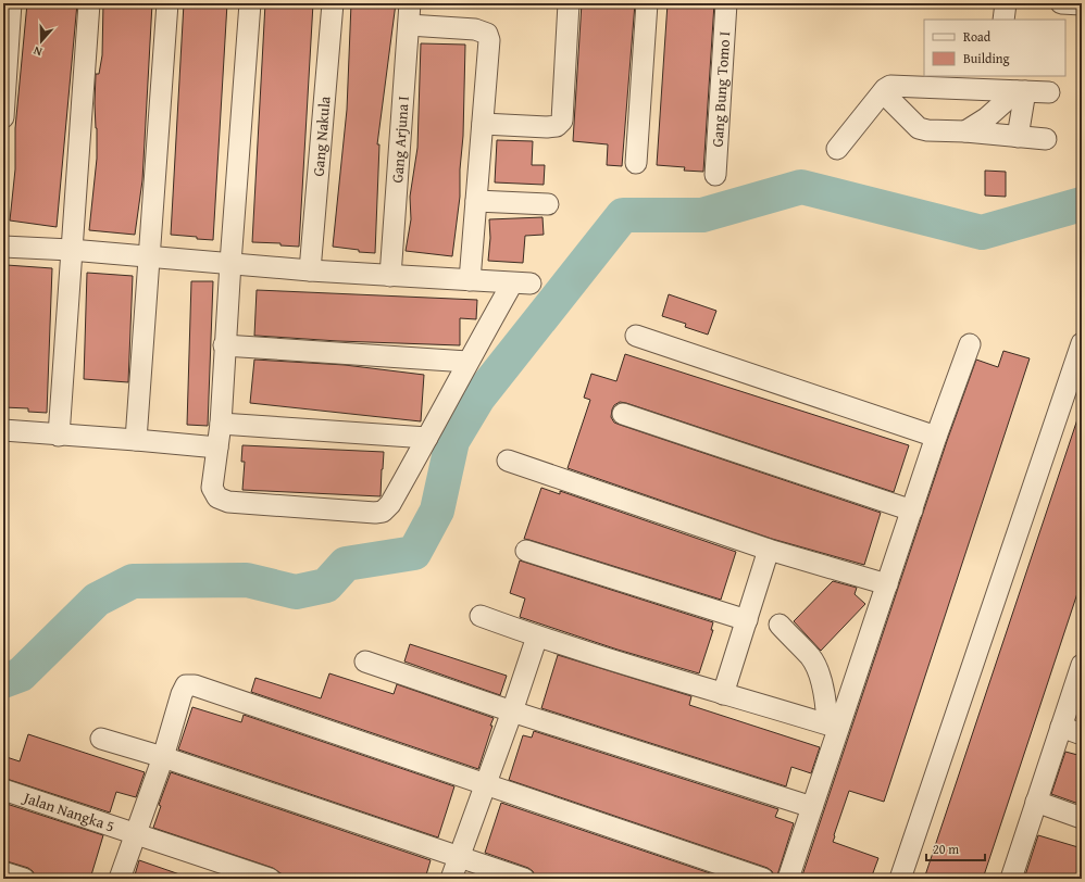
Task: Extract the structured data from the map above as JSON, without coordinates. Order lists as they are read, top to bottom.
{
  "streets": {
    "street": [
      "Gang Bung Tomo I",
      "Gang Nakula",
      "Gang Arjuna I",
      "Jalan Nangka 5"
    ]
  },
  "legend": ["Road", "Building"],
  "scale_bar": "20 m",
  "north": "bottom"
}
